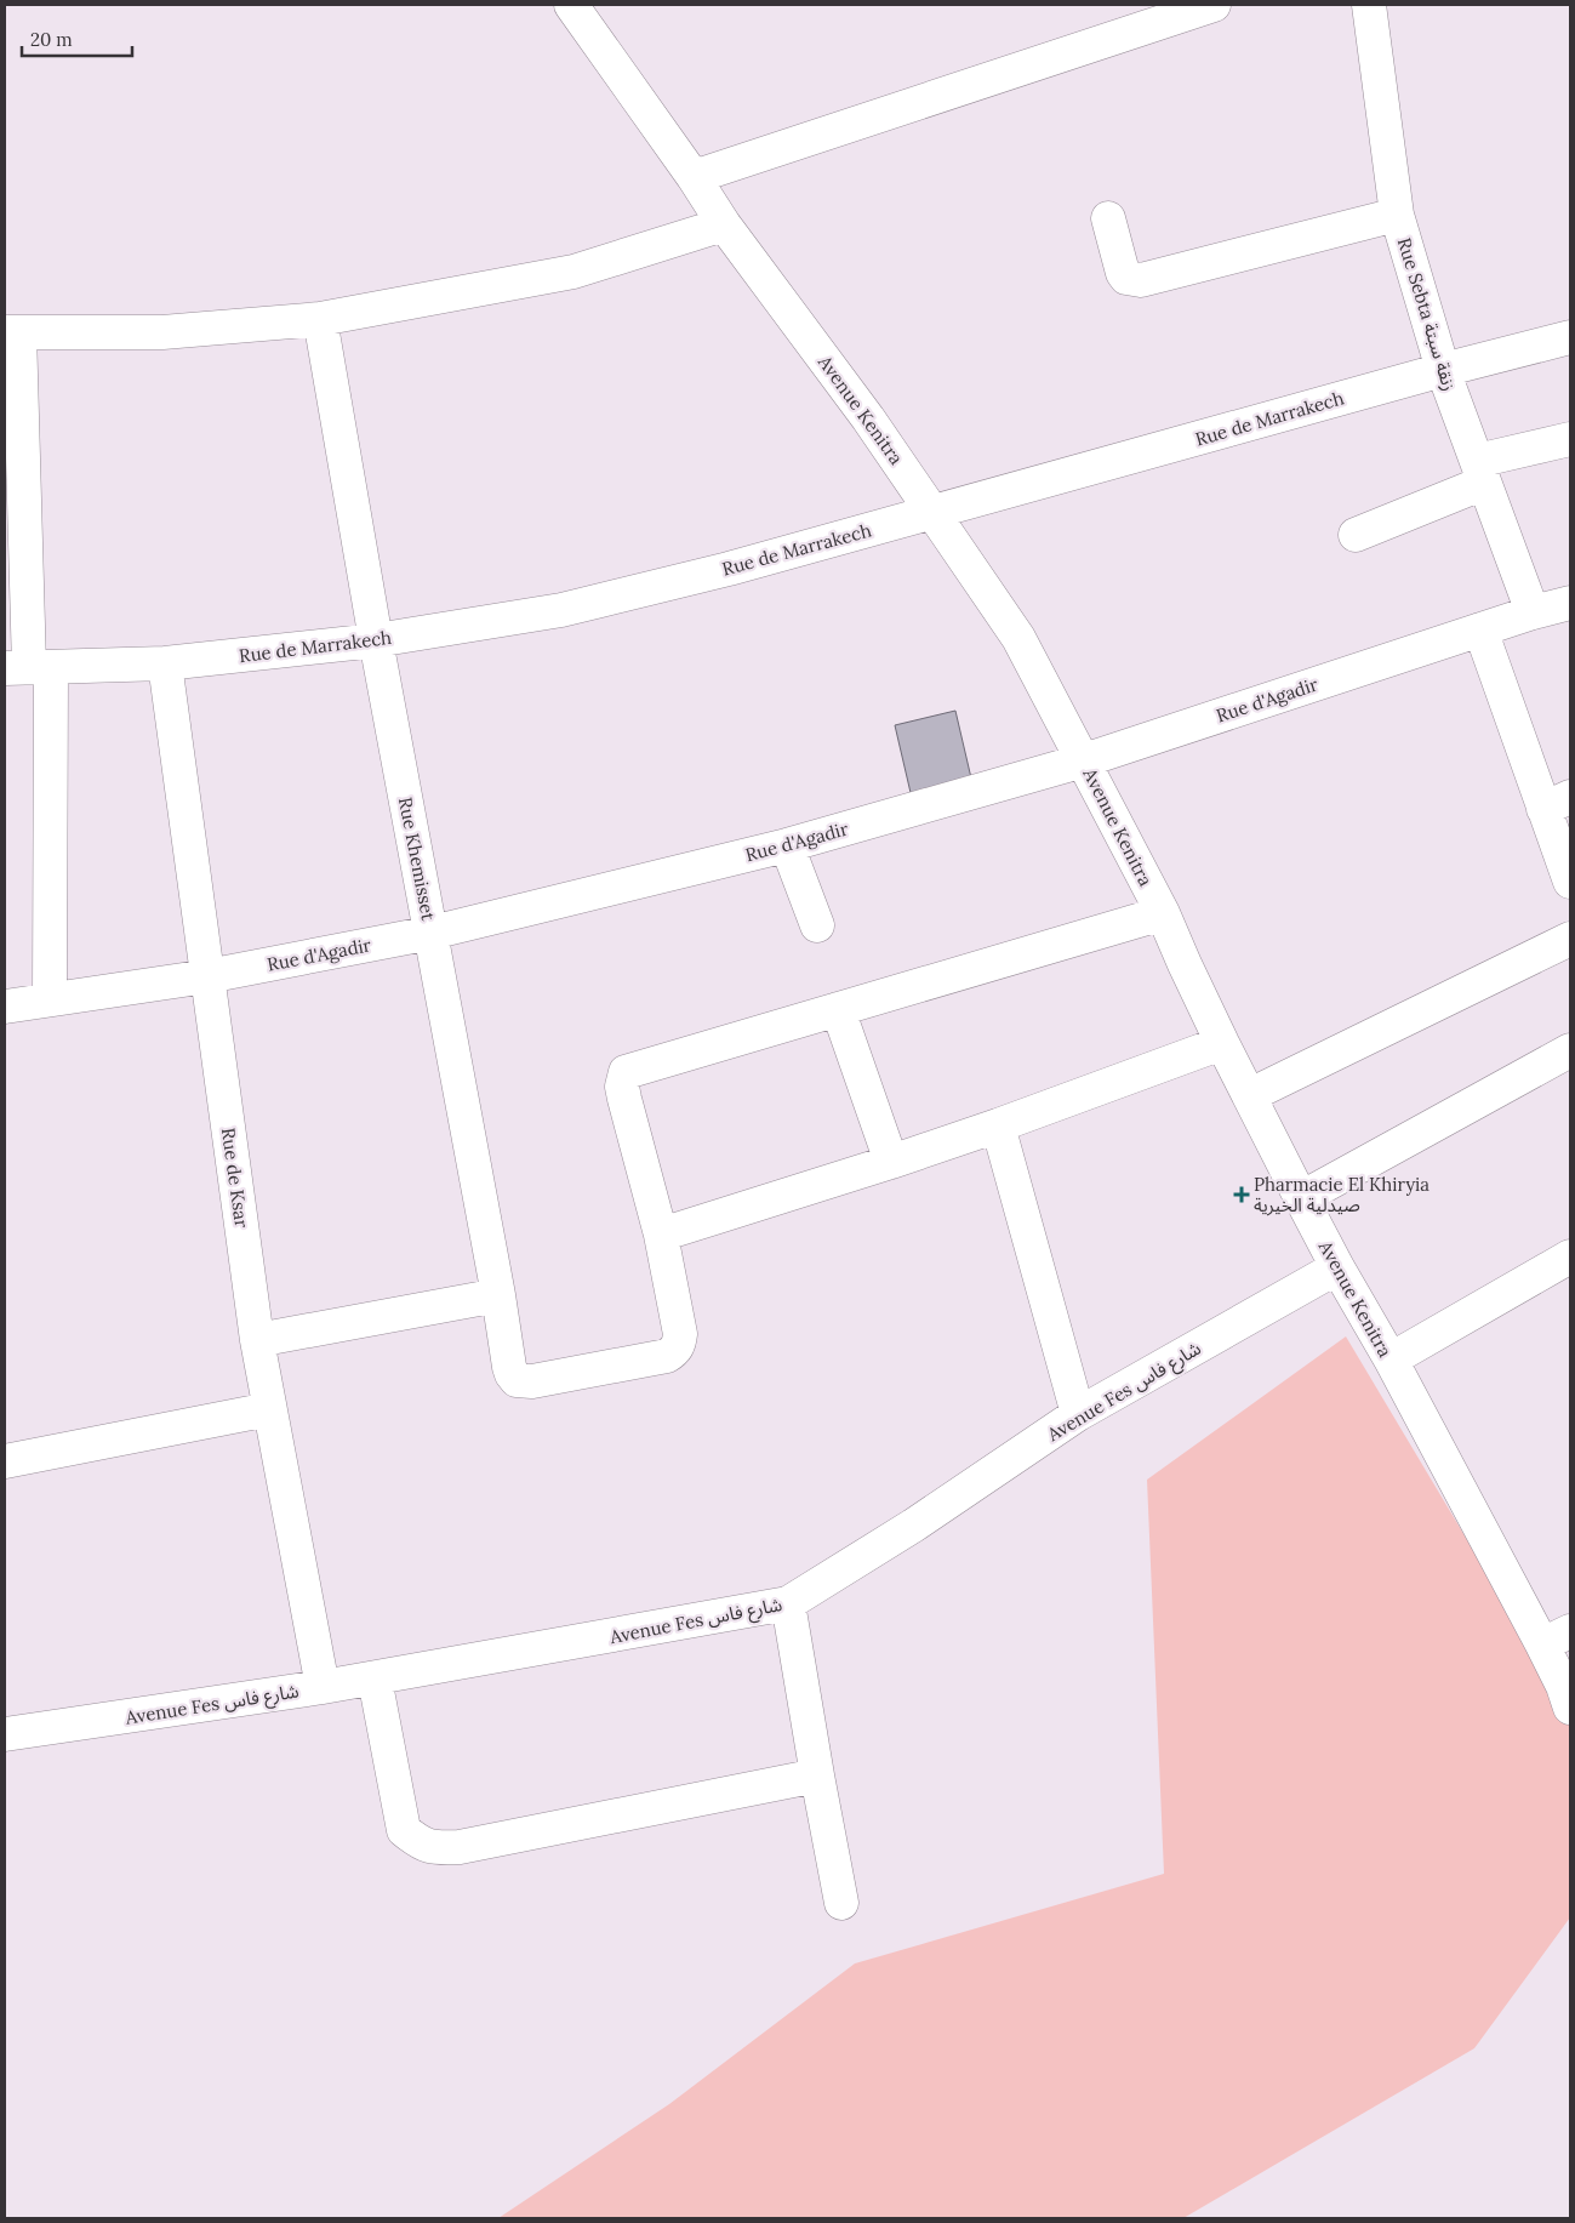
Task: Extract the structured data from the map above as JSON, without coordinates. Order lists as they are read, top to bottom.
{
  "streets": {
    "street": [
      "Rue Sebta زنقة سبتة",
      "Avenue Kenitra",
      "Rue de Marrakech",
      "Rue d'Agadir",
      "Rue Khemisset",
      "Rue de Ksar",
      "Avenue Fes شارع فاس"
    ]
  },
  "crossings": [
    ["Rue Sebta زنقة سبتة", "Rue de Marrakech"],
    ["Rue Sebta زنقة سبتة", "Rue d'Agadir"],
    ["Avenue Kenitra", "Rue de Marrakech"],
    ["Avenue Kenitra", "Rue d'Agadir"],
    ["Avenue Kenitra", "Avenue Fes شارع فاس"],
    ["Rue de Marrakech", "Rue Khemisset"],
    ["Rue de Marrakech", "Rue de Ksar"],
    ["Rue d'Agadir", "Rue Khemisset"],
    ["Rue d'Agadir", "Rue de Ksar"],
    ["Rue de Ksar", "Avenue Fes شارع فاس"]
  ],
  "places": {
    "health": ["Pharmacie El Khiryia صيدلية الخيرية"]
  },
  "scale_bar": "20 m"
}
